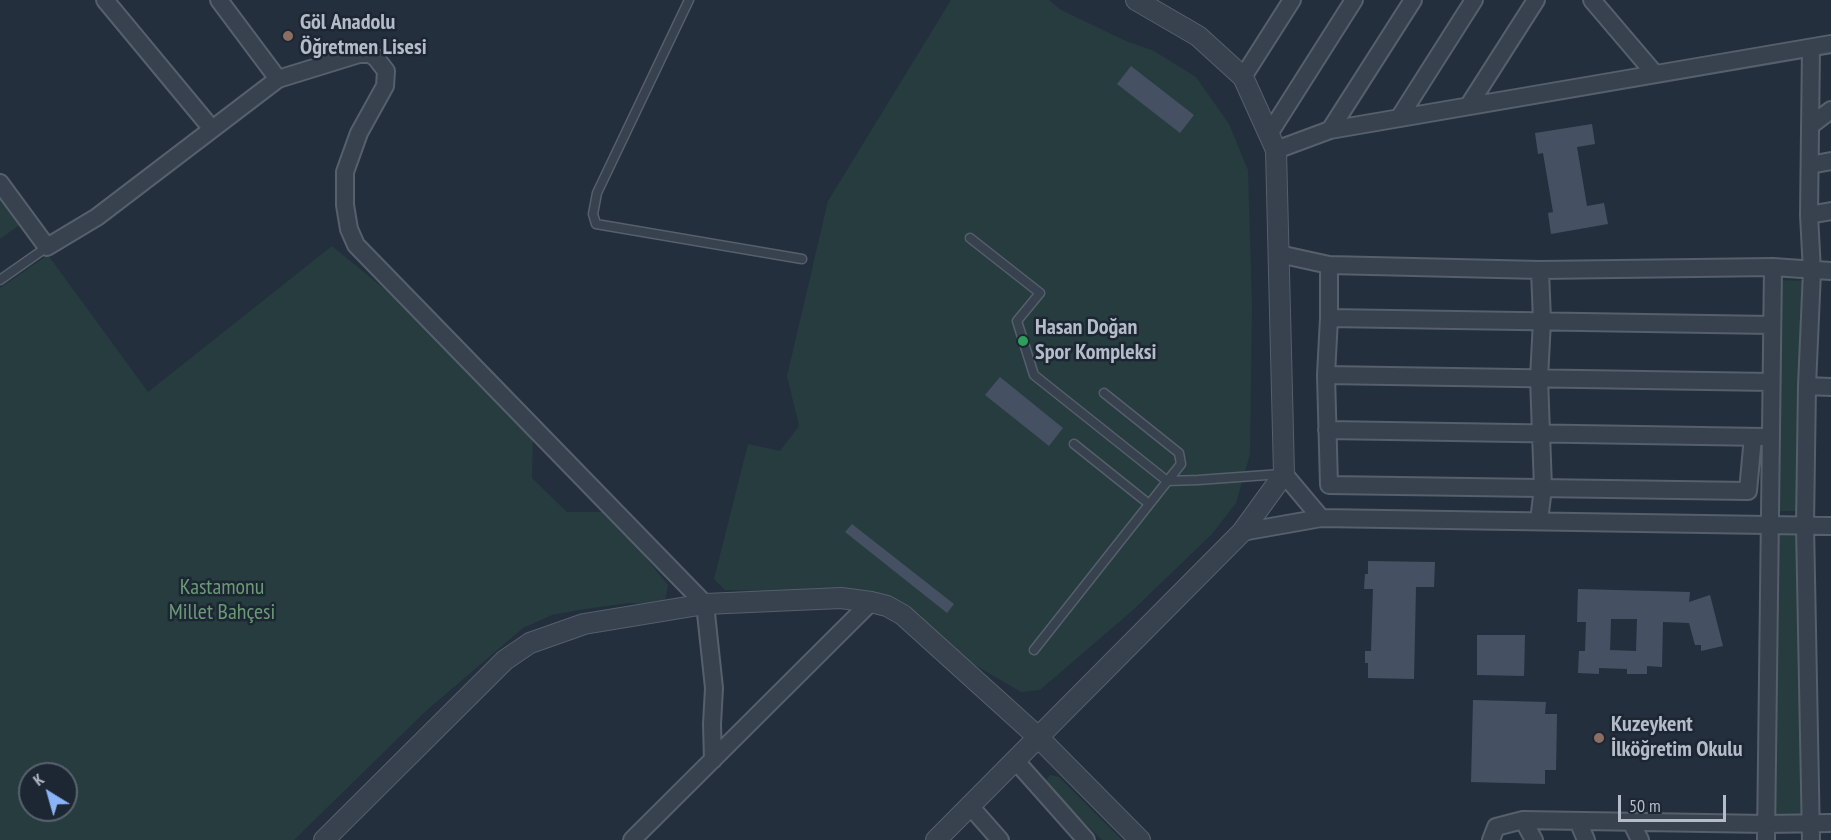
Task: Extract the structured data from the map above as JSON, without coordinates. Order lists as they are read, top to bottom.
{
  "parks": ["Kastamonu Millet Bahçesi"],
  "places": ["Göl Anadolu Öğretmen Lisesi", "Hasan Doğan Spor Kompleksi", "Kuzeykent İlköğretim Okulu"],
  "scale_bar": "50 m",
  "north": "top left"
}
